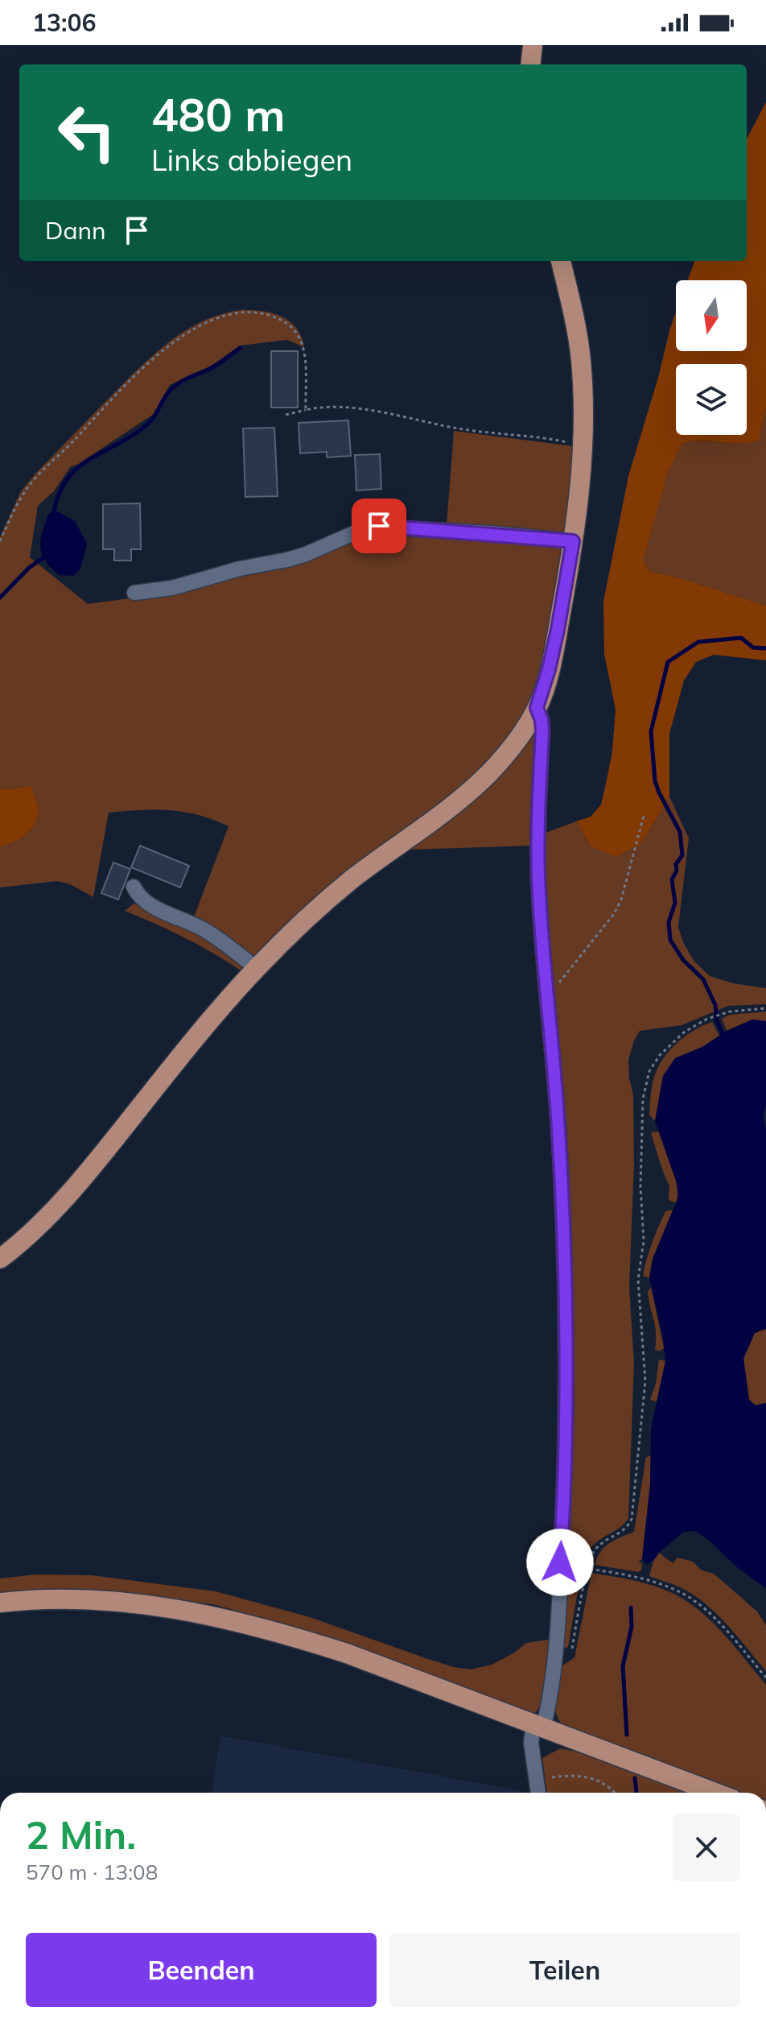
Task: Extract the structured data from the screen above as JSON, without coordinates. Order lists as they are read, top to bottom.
{
  "north": "bottom",
  "page": {
    "status": "13:06",
    "turn": ["480 m", "Links abbiegen"],
    "then": "Dann",
    "heading": ["2 Min.", "570 m · 13:08"],
    "buttons": ["Beenden", "Teilen"]
  }
}
